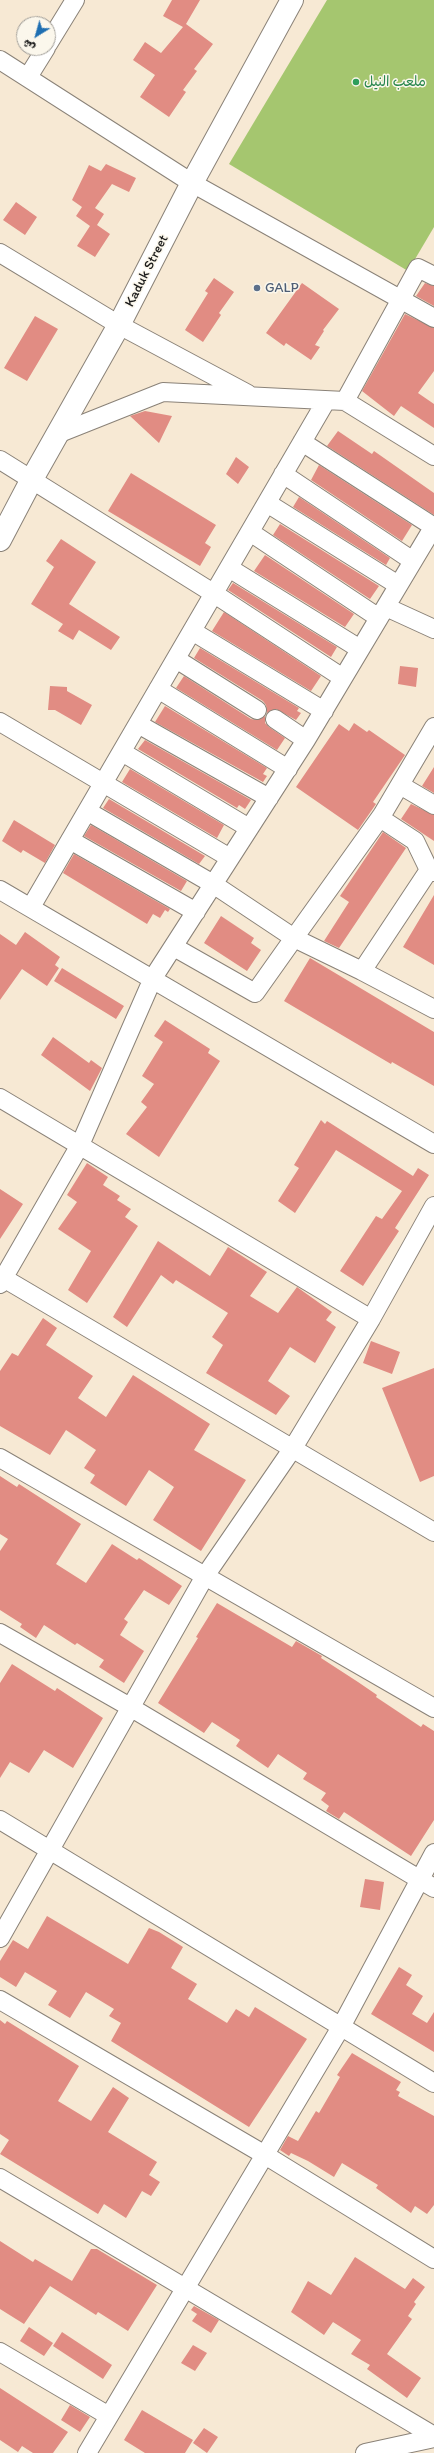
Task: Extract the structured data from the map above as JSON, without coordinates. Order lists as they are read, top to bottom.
{
  "streets": {
    "street": ["Kaduk Street"]
  },
  "places": ["ملعب النيل", "GALP"],
  "north": "bottom left"
}
